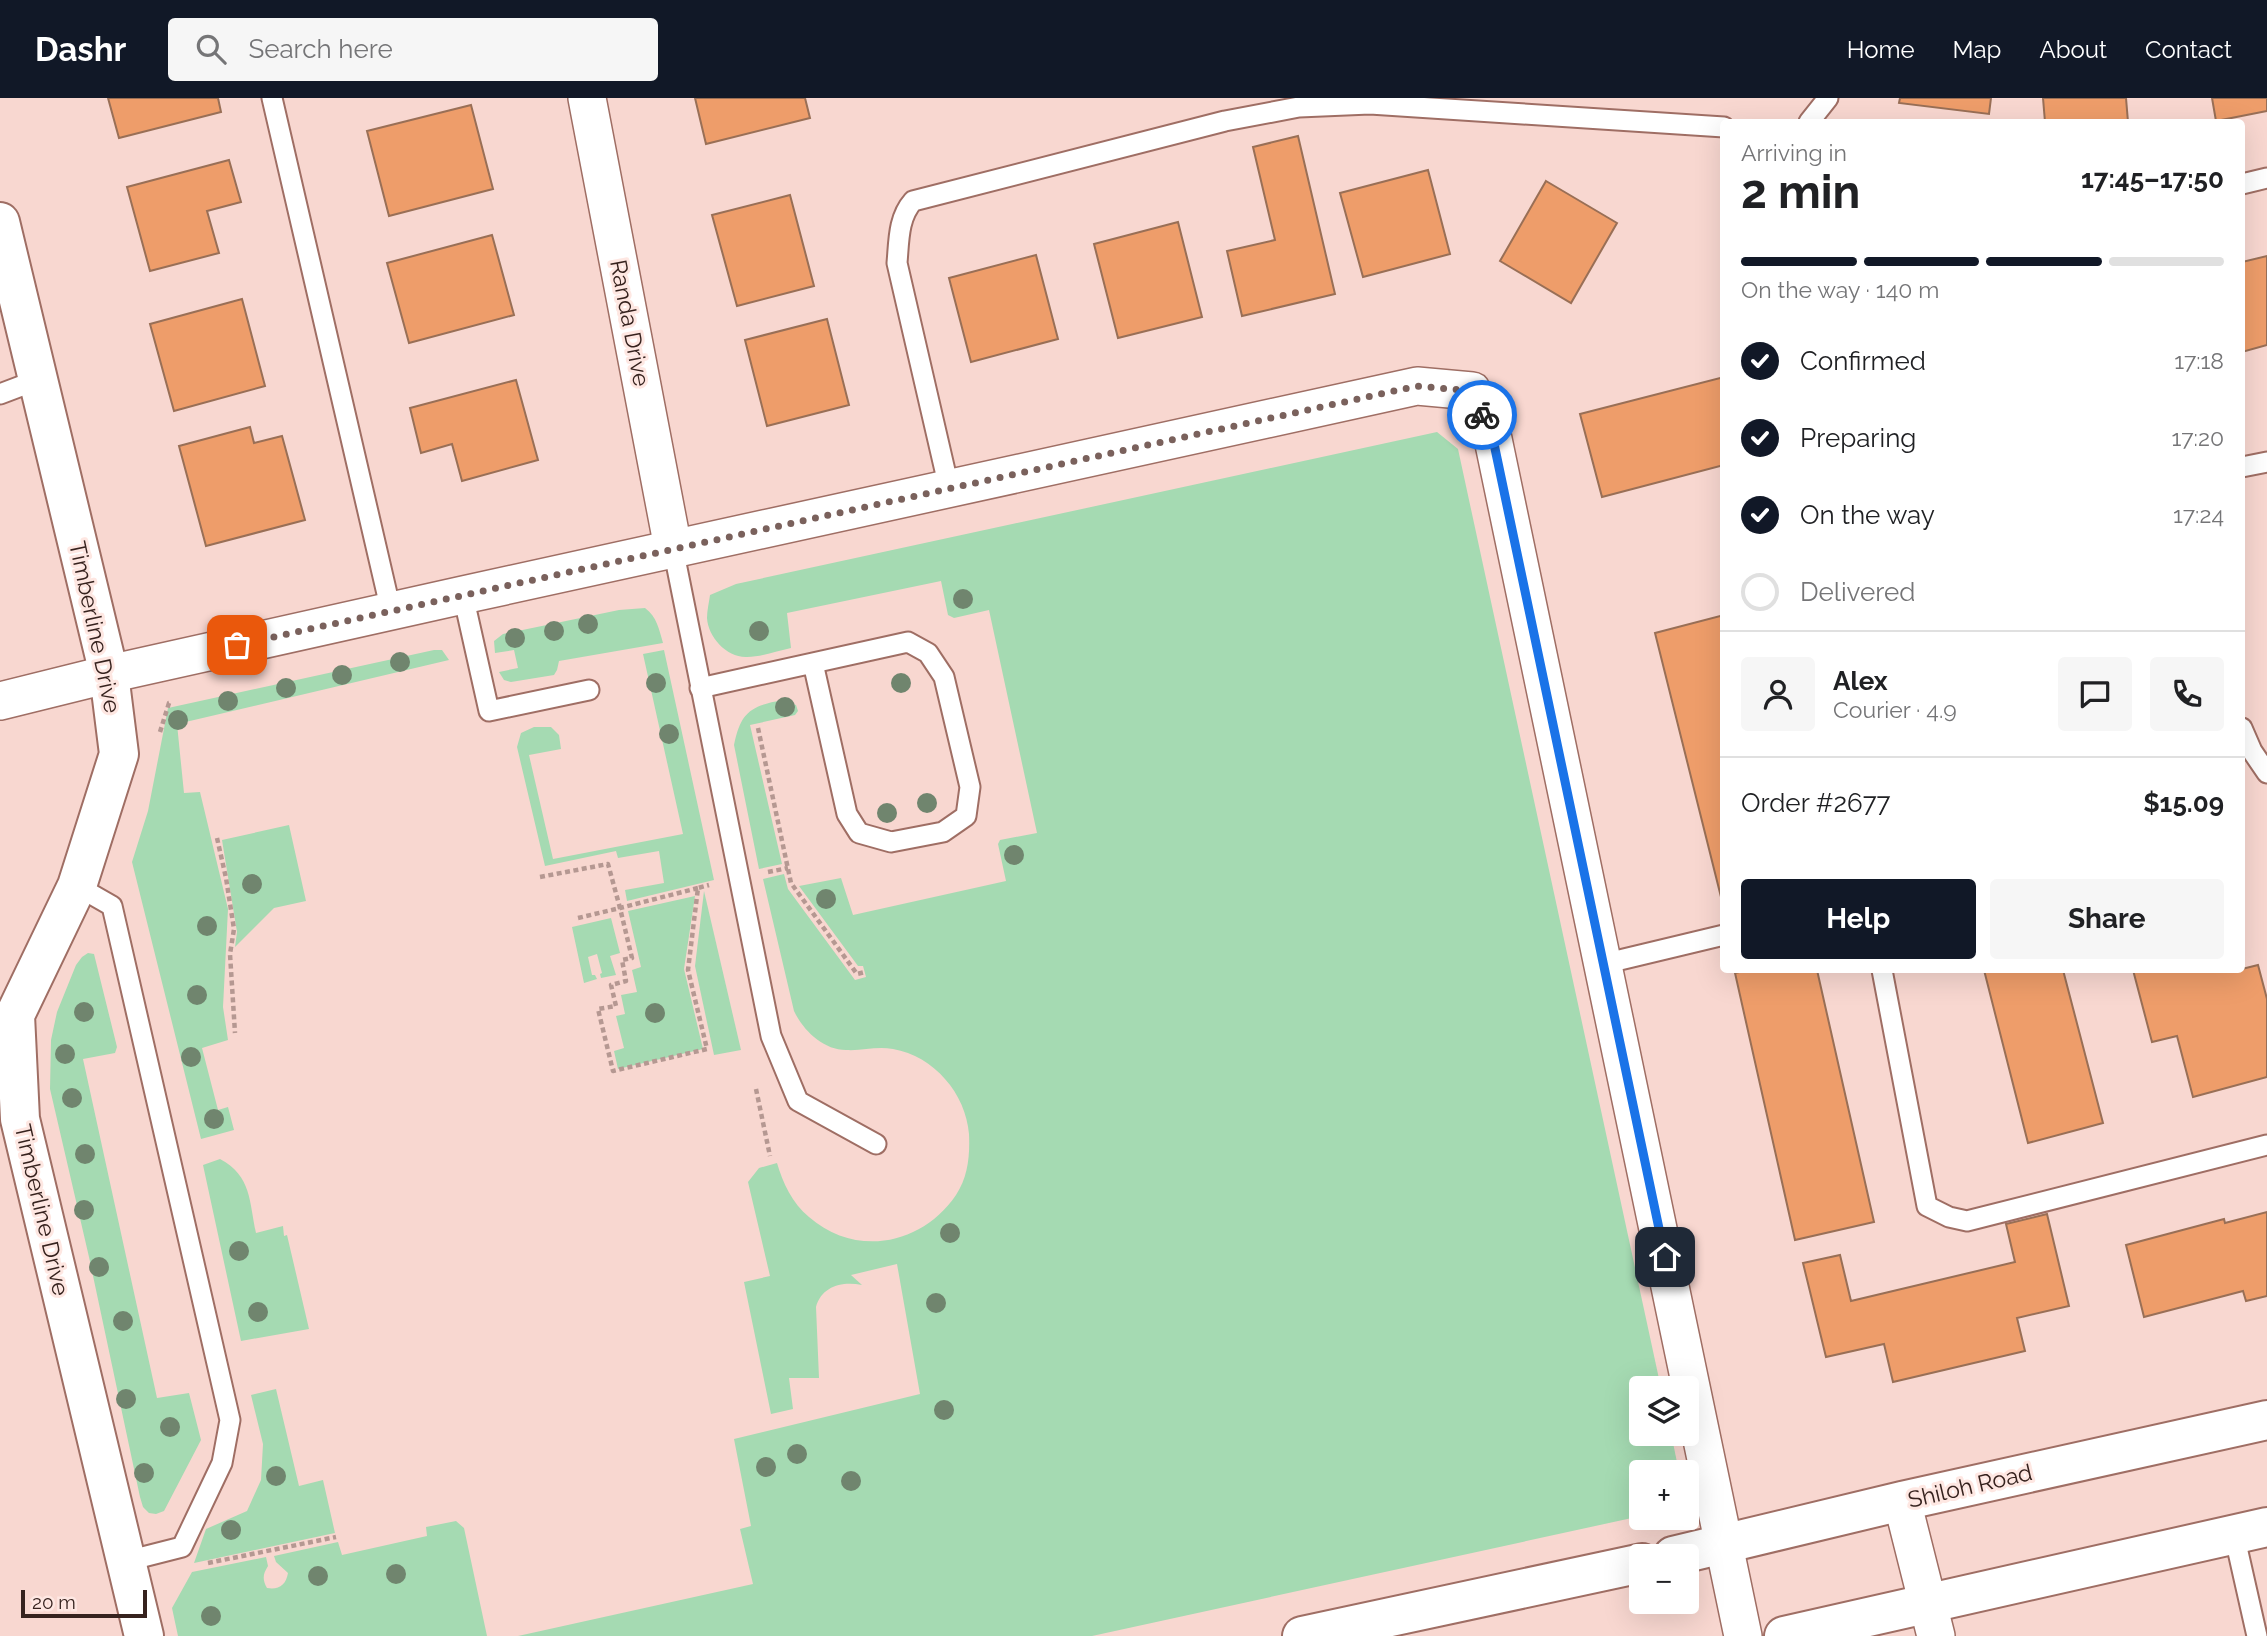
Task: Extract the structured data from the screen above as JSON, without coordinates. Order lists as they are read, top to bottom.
{
  "streets": {
    "street": ["Randa Drive", "Timberline Drive", "Shiloh Road"]
  },
  "scale_bar": "20 m",
  "page": {
    "header": "Dashr",
    "search": "Search here",
    "nav": [
      "Home",
      "Map",
      "About",
      "Contact"
    ],
    "heading": ["2 min", "Arriving in", "17:45–17:50"],
    "panel": [
      "Alex",
      "Courier · 4.9",
      "Order #2677",
      "$15.09"
    ],
    "bar": "On the way · 140 m",
    "list": [
      ["Confirmed", "17:18"],
      ["Preparing", "17:20"],
      ["On the way", "17:24"],
      "Delivered"
    ],
    "buttons": ["Help", "Share"],
    "map_buttons": ["+", "−"],
    "scale": "20 m"
  }
}
